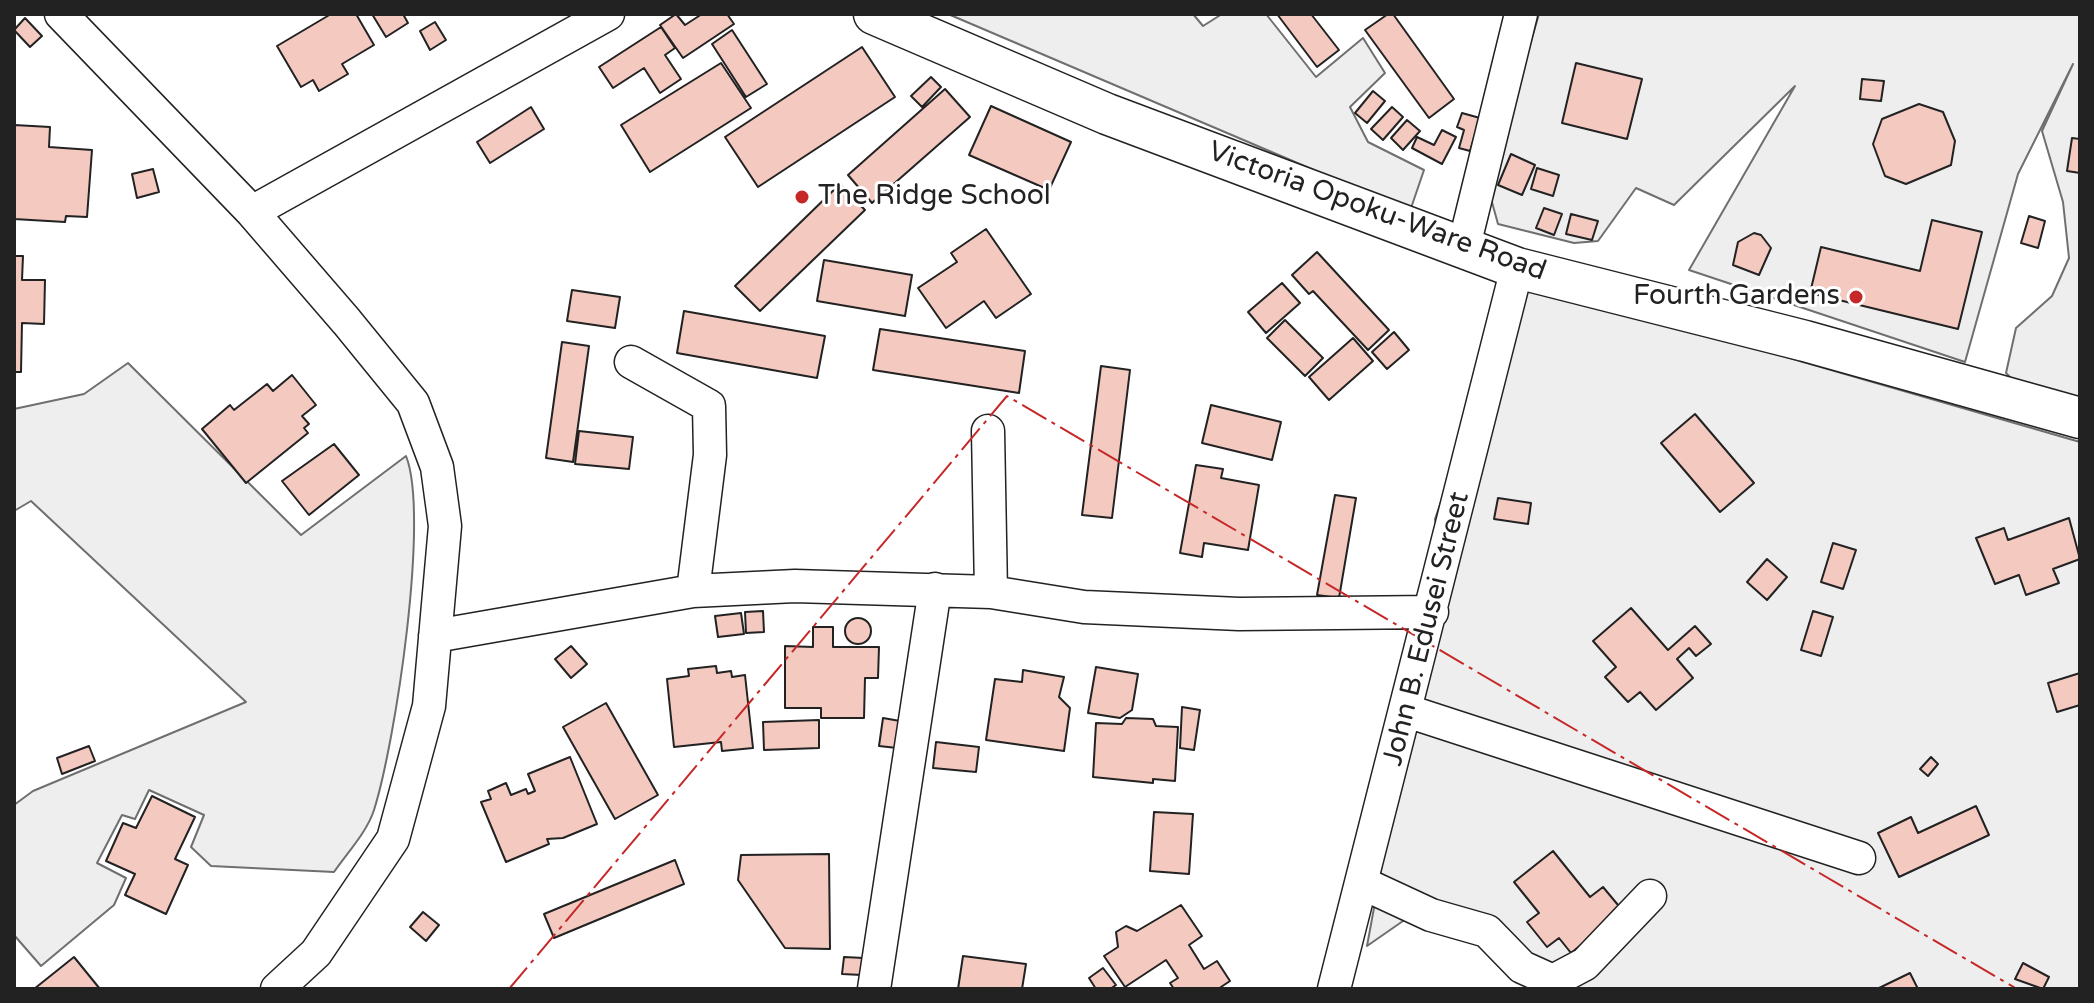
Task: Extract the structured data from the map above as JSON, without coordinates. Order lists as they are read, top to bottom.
{
  "streets": {
    "main road": ["Victoria Opoku-Ware Road"],
    "street": ["John B. Edusei Street"]
  },
  "crossings": [
    ["Victoria Opoku-Ware Road", "John B. Edusei Street"]
  ],
  "places": ["The Ridge School", "Fourth Gardens"]
}
